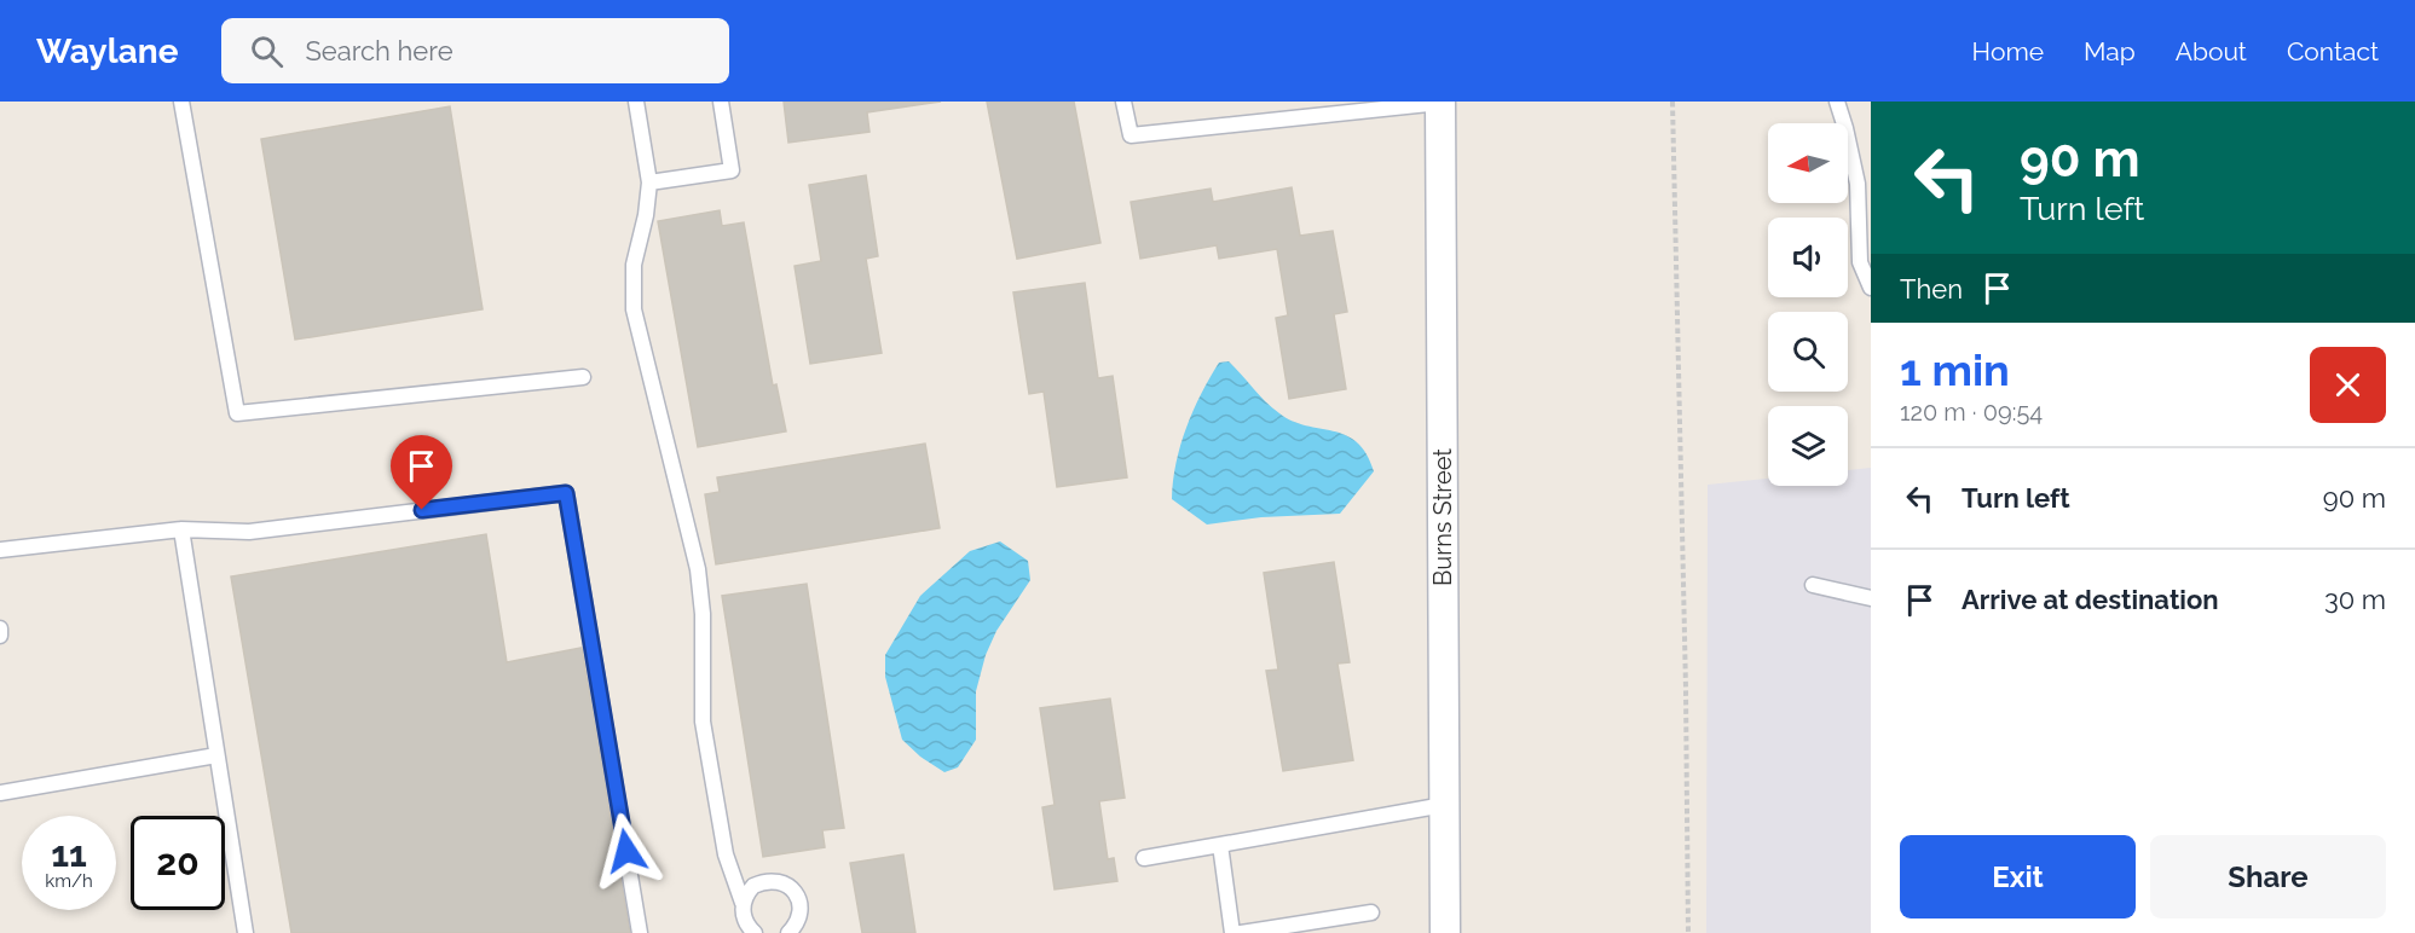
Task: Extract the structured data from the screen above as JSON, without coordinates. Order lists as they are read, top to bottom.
{
  "streets": {
    "street": ["Burns Street"]
  },
  "north": "left",
  "page": {
    "header": "Waylane",
    "search": "Search here",
    "nav": [
      "Home",
      "Map",
      "About",
      "Contact"
    ],
    "turn": ["90 m", "Turn left"],
    "then": "Then",
    "heading": ["1 min", "120 m · 09:54"],
    "list": [
      {
        "name": "Turn left",
        "value": "90 m"
      },
      {
        "name": "Arrive at destination",
        "value": "30 m"
      }
    ],
    "speed": "11 km/h",
    "limit": "20",
    "buttons": ["Exit", "Share"]
  }
}
